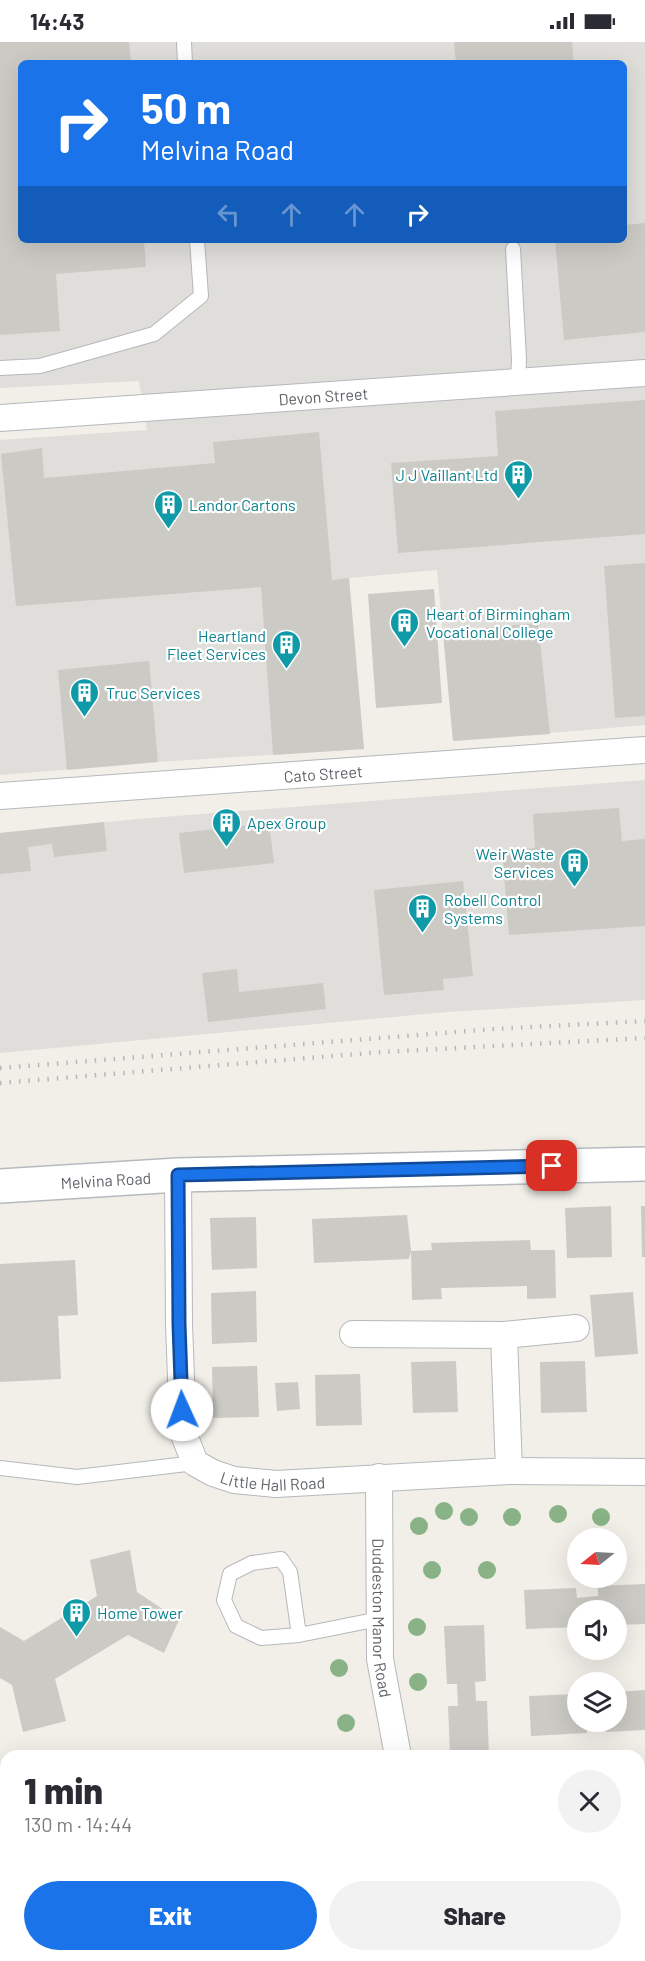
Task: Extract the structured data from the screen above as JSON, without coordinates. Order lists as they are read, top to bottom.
{
  "streets": {
    "main road": ["Melvina Road"],
    "street": [
      "Devon Street",
      "Cato Street",
      "Little Hall Road",
      "Duddeston Manor Road"
    ]
  },
  "crossings": [
    ["Little Hall Road", "Duddeston Manor Road"]
  ],
  "places": {
    "building": [
      "J J Vaillant Ltd",
      "Landor Cartons",
      "Heart of Birmingham Vocational College",
      "Heartland Fleet Services",
      "Truc Services",
      "Apex Group",
      "Weir Waste Services",
      "Robell Control Systems",
      "Home Tower"
    ]
  },
  "north": "left",
  "page": {
    "status": "14:43",
    "turn": ["50 m", "Melvina Road"],
    "heading": ["1 min", "130 m · 14:44"],
    "buttons": ["Exit", "Share"]
  }
}
